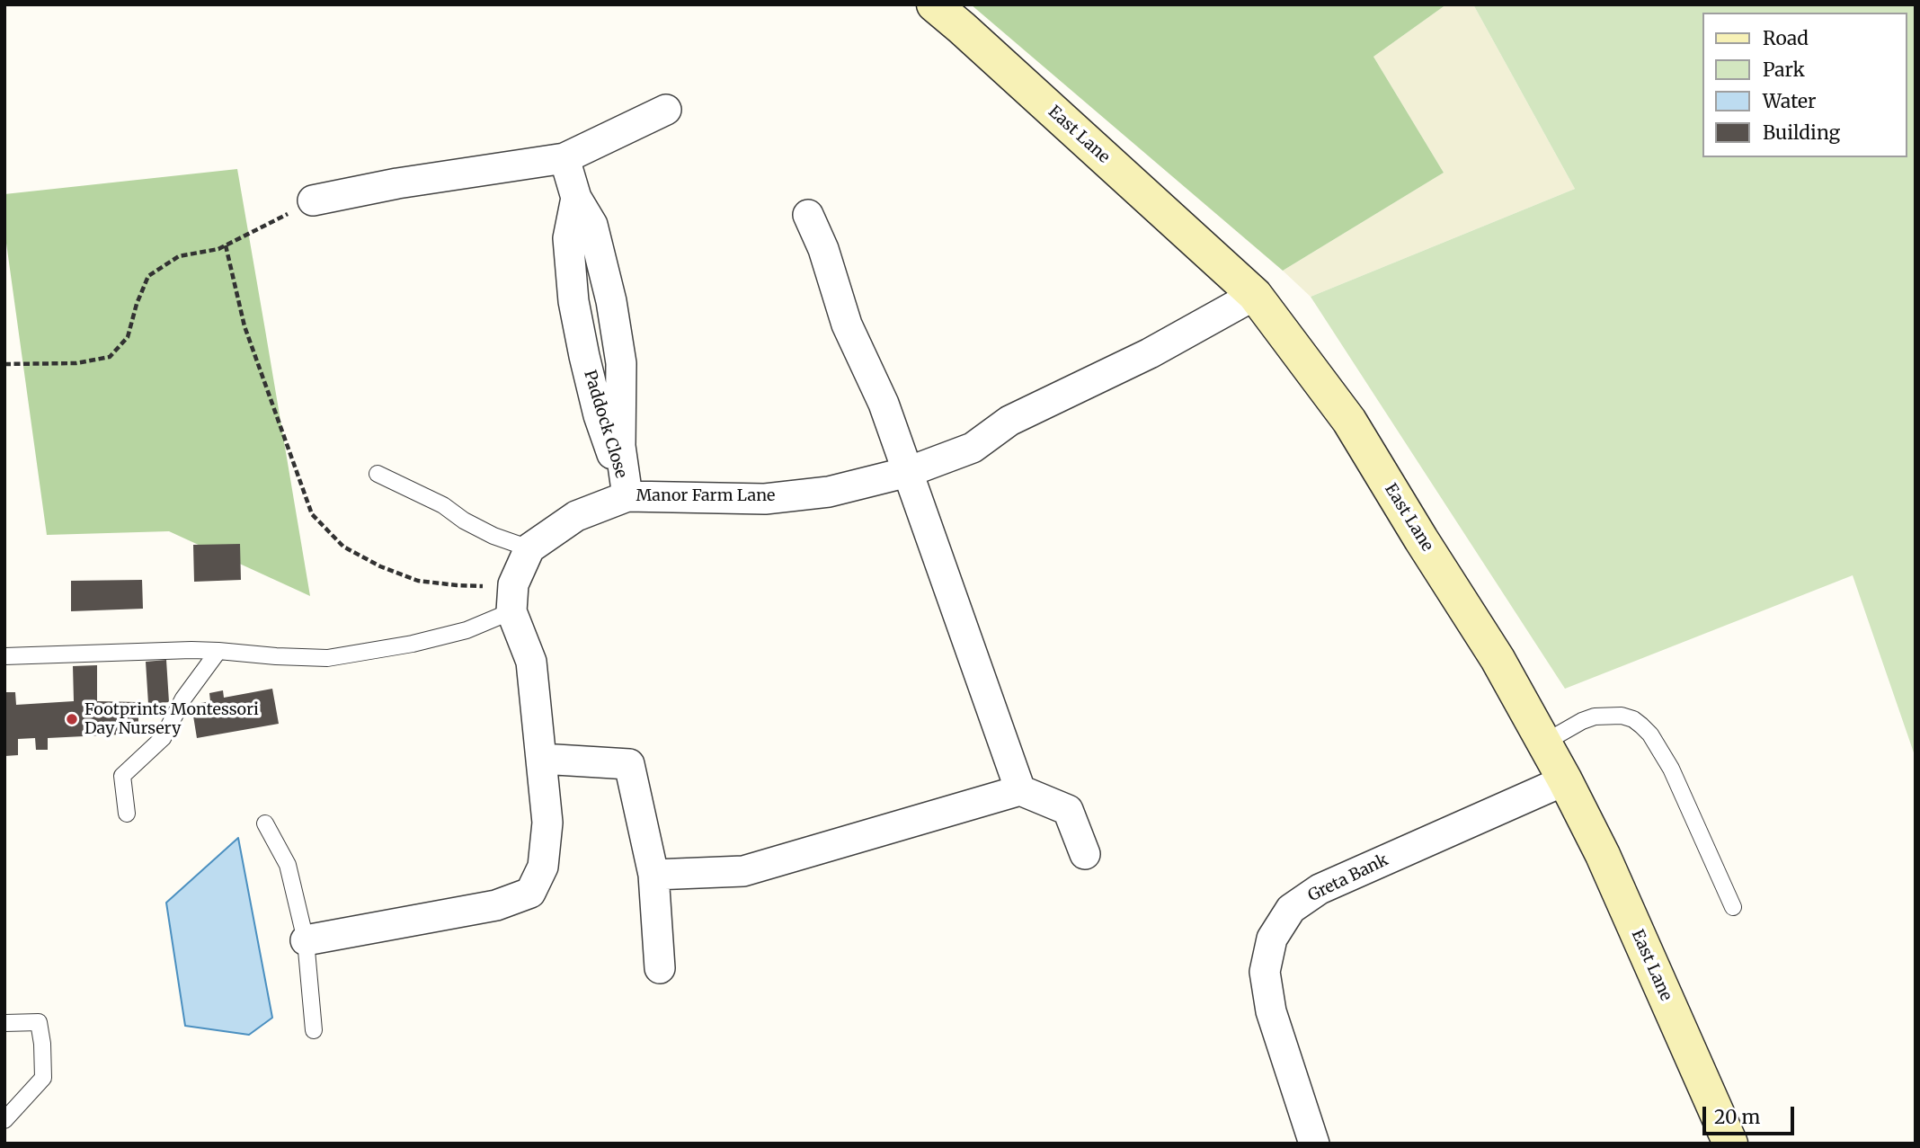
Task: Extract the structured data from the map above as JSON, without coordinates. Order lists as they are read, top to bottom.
{
  "streets": {
    "street": [
      "East Lane",
      "Paddock Close",
      "Manor Farm Lane",
      "Greta Bank"
    ]
  },
  "crossings": [
    ["East Lane", "Manor Farm Lane"],
    ["East Lane", "Greta Bank"],
    ["Paddock Close", "Manor Farm Lane"]
  ],
  "places": ["Footprints Montessori Day Nursery"],
  "legend": [
    "Road",
    "Park",
    "Water",
    "Building"
  ],
  "scale_bar": "20 m"
}
